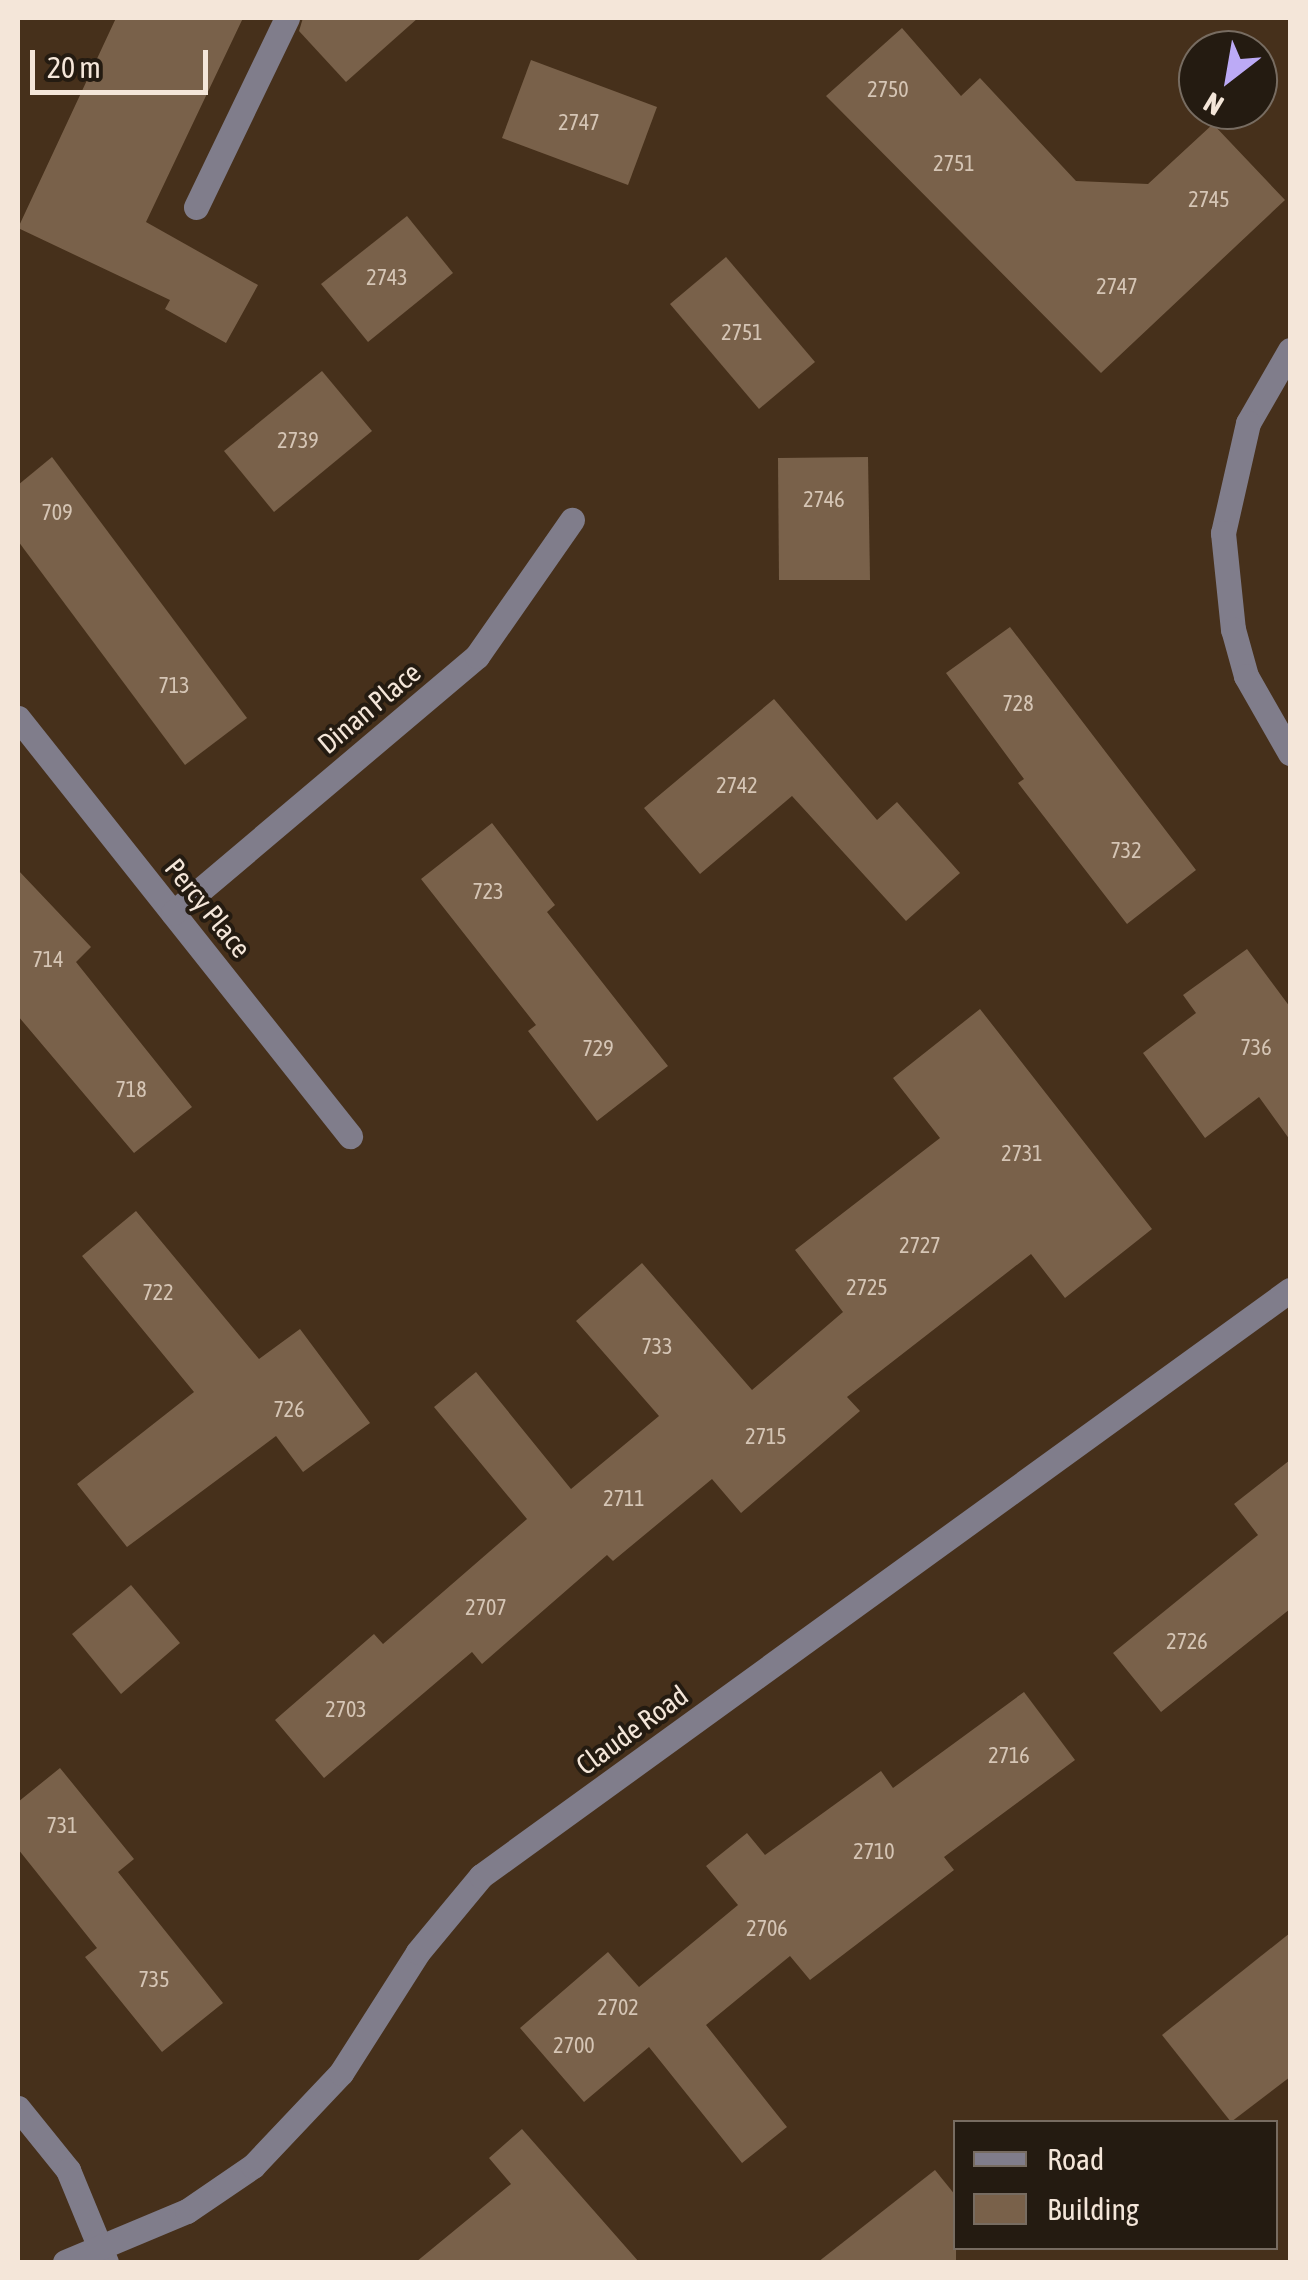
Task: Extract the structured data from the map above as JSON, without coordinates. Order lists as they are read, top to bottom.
{
  "streets": {
    "street": ["Dinan Place", "Percy Place", "Claude Road"]
  },
  "crossings": [
    ["Dinan Place", "Percy Place"]
  ],
  "house_numbers": [
    "2750",
    "2747",
    "2751",
    "2745",
    "2743",
    "2747",
    "2751",
    "2739",
    "2746",
    "709",
    "713",
    "728",
    "2742",
    "732",
    "723",
    "714",
    "736",
    "729",
    "718",
    "2731",
    "2727",
    "2725",
    "722",
    "733",
    "726",
    "2715",
    "2711",
    "2707",
    "2726",
    "2703",
    "2716",
    "731",
    "2710",
    "2706",
    "735",
    "2702",
    "2700"
  ],
  "legend": ["Road", "Building"],
  "scale_bar": "20 m",
  "north": "bottom left"
}
